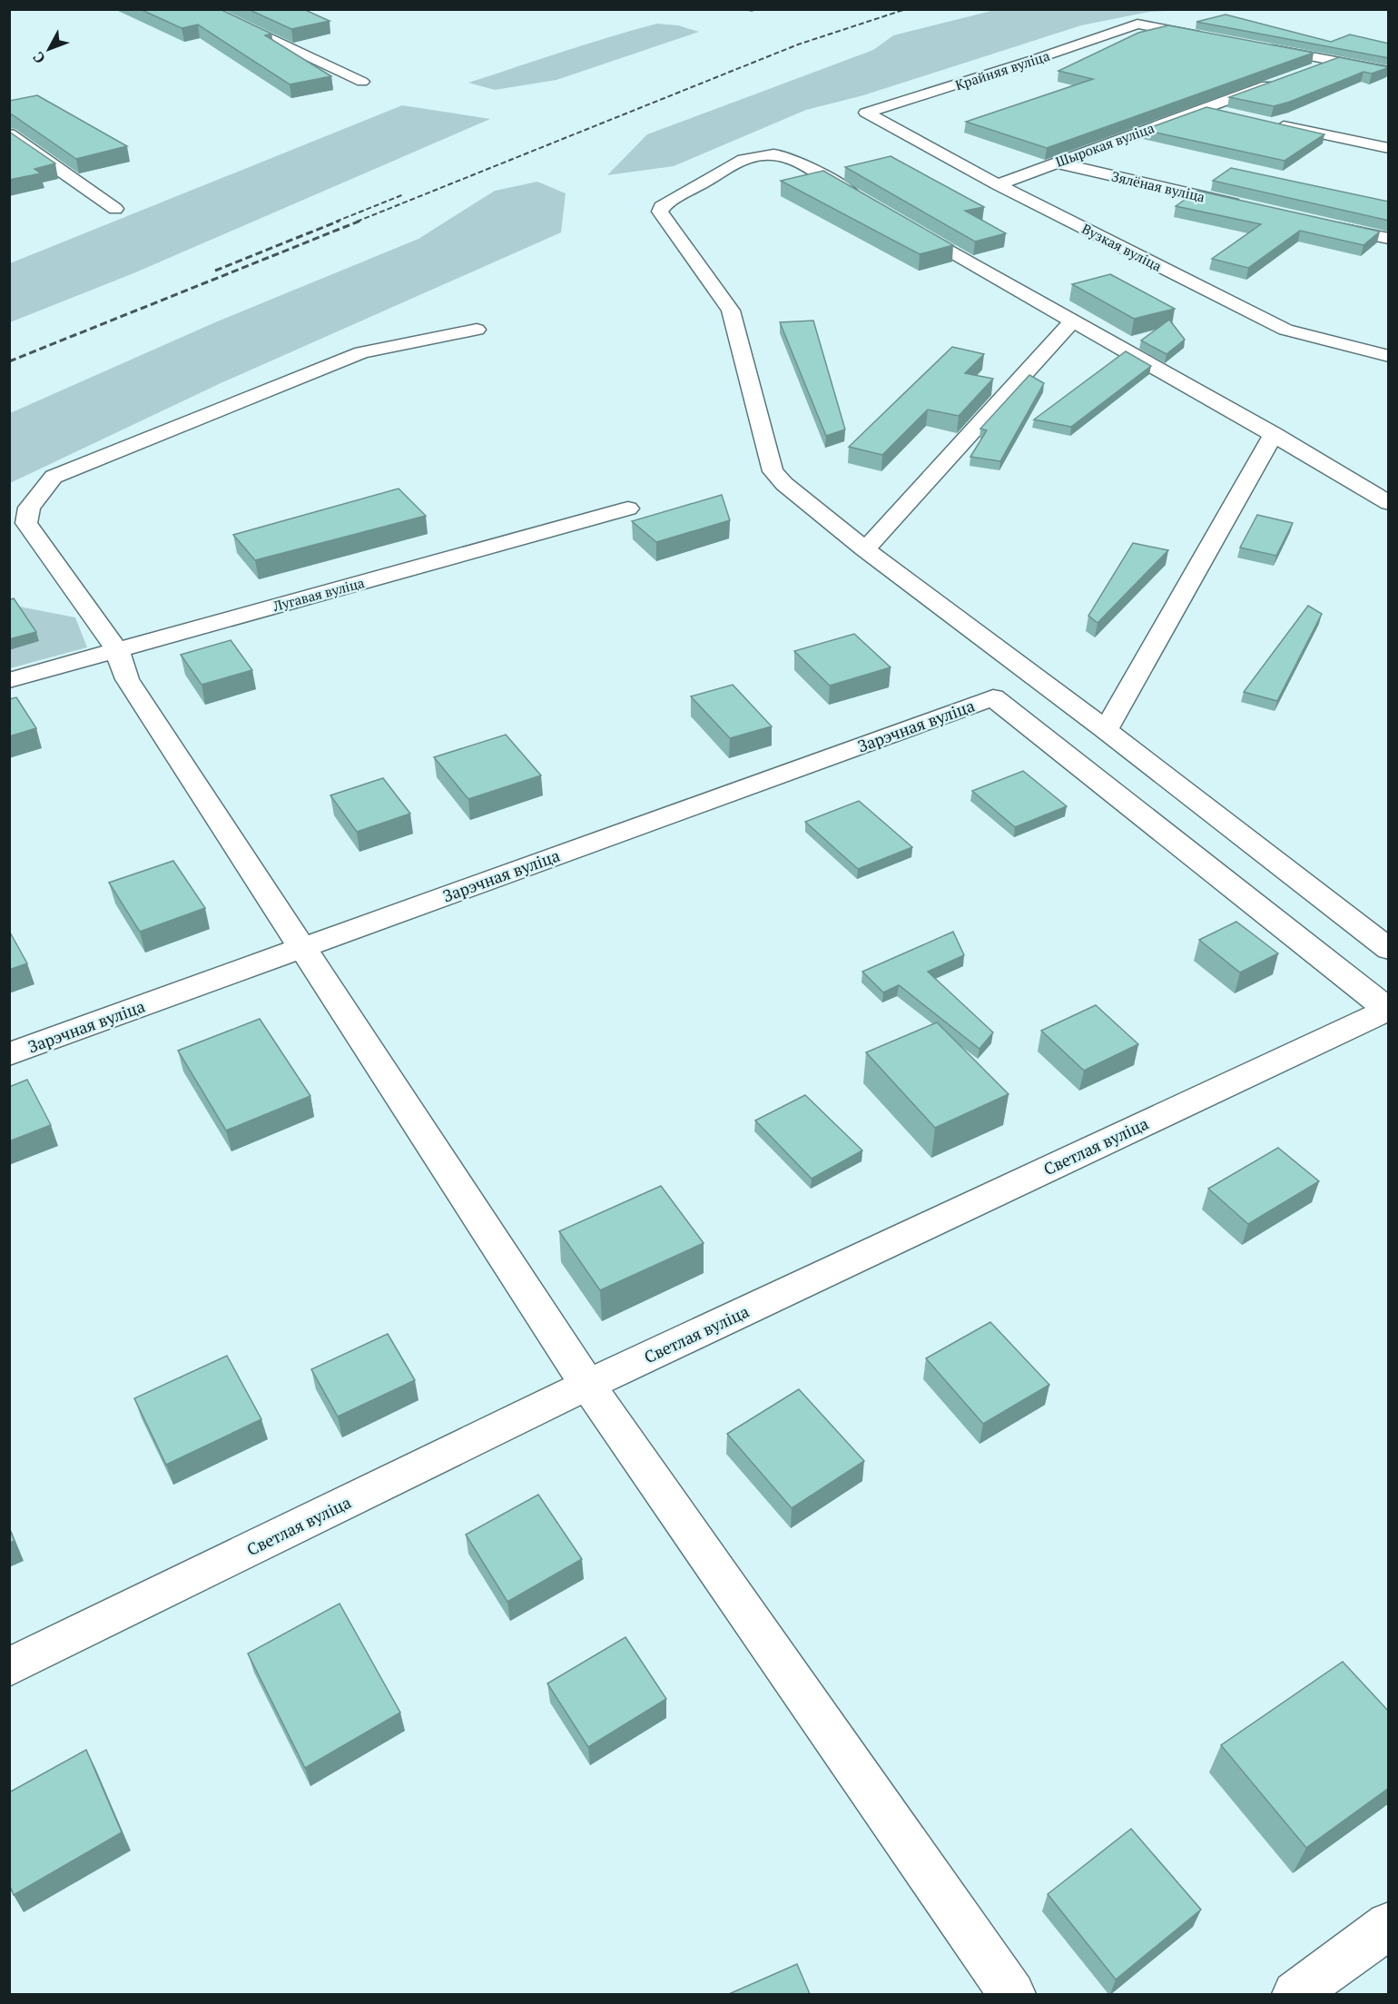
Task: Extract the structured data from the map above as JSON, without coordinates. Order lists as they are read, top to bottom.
{
  "streets": {
    "street": [
      "Крайняя вуліца",
      "Шырокая вуліца",
      "Зялёная вуліца",
      "Вузкая вуліца",
      "Лугавая вуліца",
      "Зарэчная вуліца",
      "Светлая вуліца"
    ]
  },
  "crossings": [
    ["Крайняя вуліца", "Вузкая вуліца"],
    ["Шырокая вуліца", "Зялёная вуліца"],
    ["Шырокая вуліца", "Вузкая вуліца"],
    ["Зарэчная вуліца", "Светлая вуліца"]
  ],
  "north": "bottom left"
}
